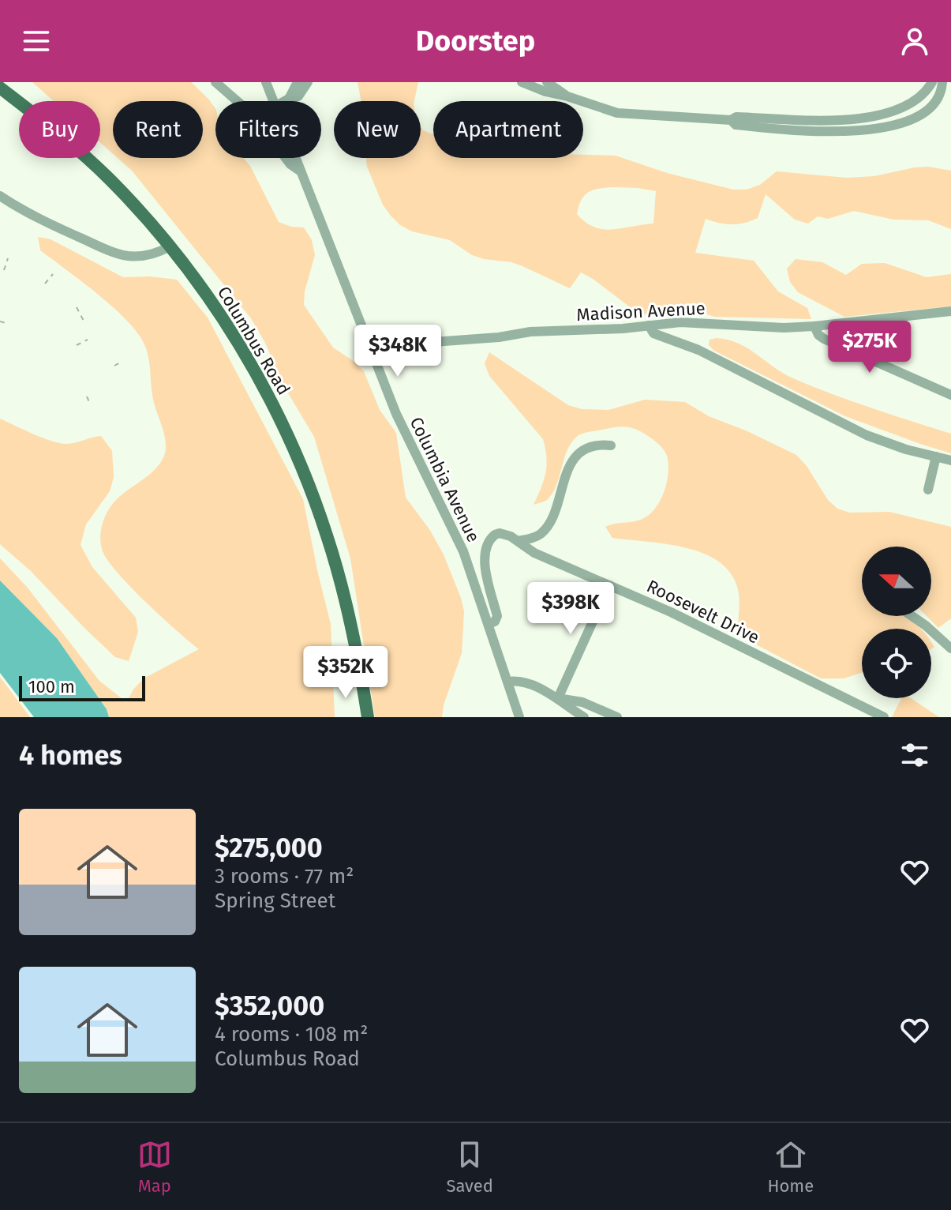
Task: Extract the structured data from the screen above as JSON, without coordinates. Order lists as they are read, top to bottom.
{
  "streets": {
    "main road": ["Columbus Road"],
    "street": ["Madison Avenue", "Columbia Avenue", "Roosevelt Drive"]
  },
  "crossings": [
    ["Madison Avenue", "Columbia Avenue"],
    ["Columbia Avenue", "Roosevelt Drive"]
  ],
  "scale_bar": "100 m",
  "north": "left",
  "page": {
    "header": "Doorstep",
    "chip": [
      "Buy",
      "Rent",
      "Filters",
      "New",
      "Apartment"
    ],
    "price": [
      "$275K",
      "$348K",
      "$398K",
      "$352K"
    ],
    "scale": "100 m",
    "heading": "4 homes",
    "list": [
      {
        "name": "$275,000",
        "note": "3 rooms · 77 m² · Spring Street"
      },
      {
        "name": "$352,000",
        "note": "4 rooms · 108 m² · Columbus Road"
      }
    ],
    "tabs": ["Map", "Saved", "Home"]
  }
}
